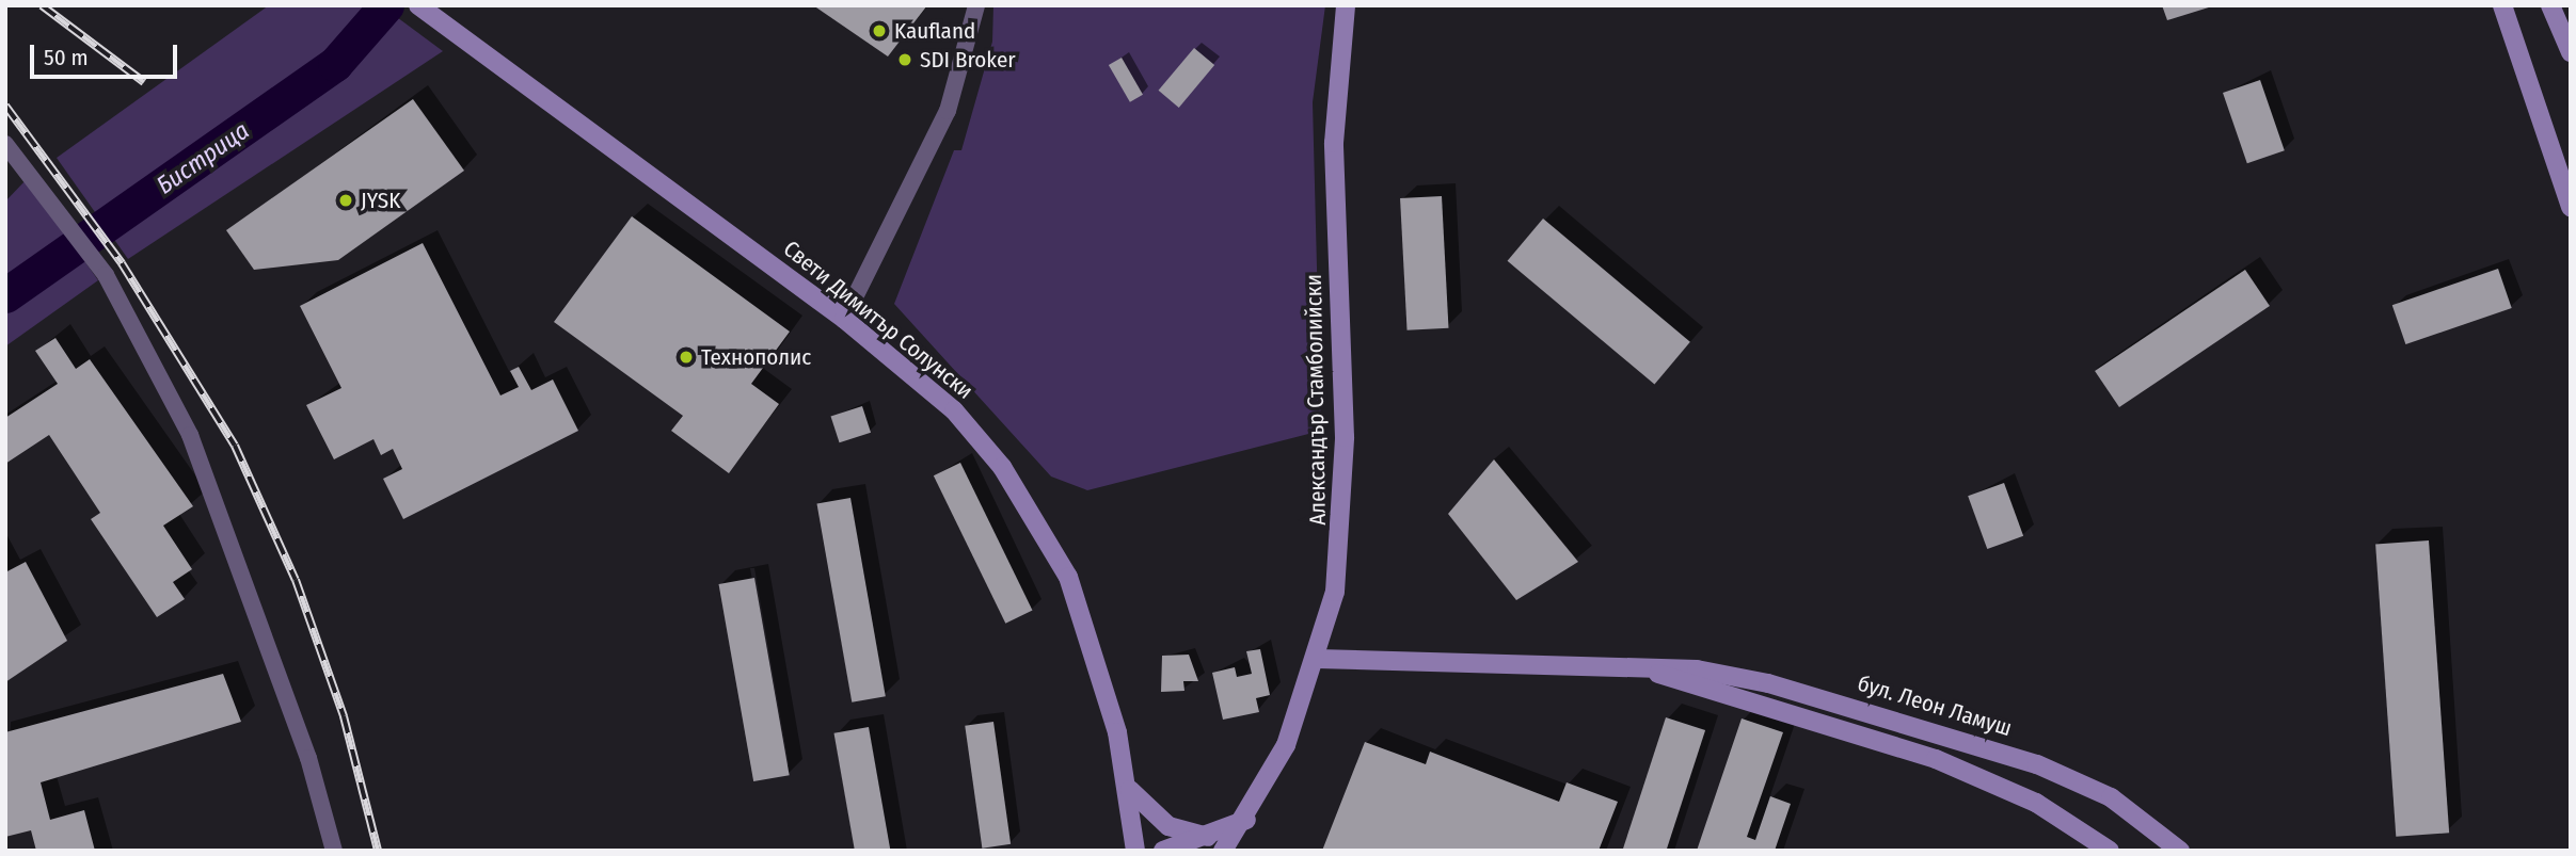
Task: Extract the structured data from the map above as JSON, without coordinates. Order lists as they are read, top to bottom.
{
  "streets": {
    "street": ["Свети Димитър Солунски", "Александър Стамболийски", "бул. Леон Ламуш"]
  },
  "crossings": [
    ["Александър Стамболийски", "бул. Леон Ламуш"]
  ],
  "water": ["Бистрица"],
  "places": [
    "Kaufland",
    "SDI Broker",
    "JYSK",
    "Технополис"
  ],
  "scale_bar": "50 m"
}
